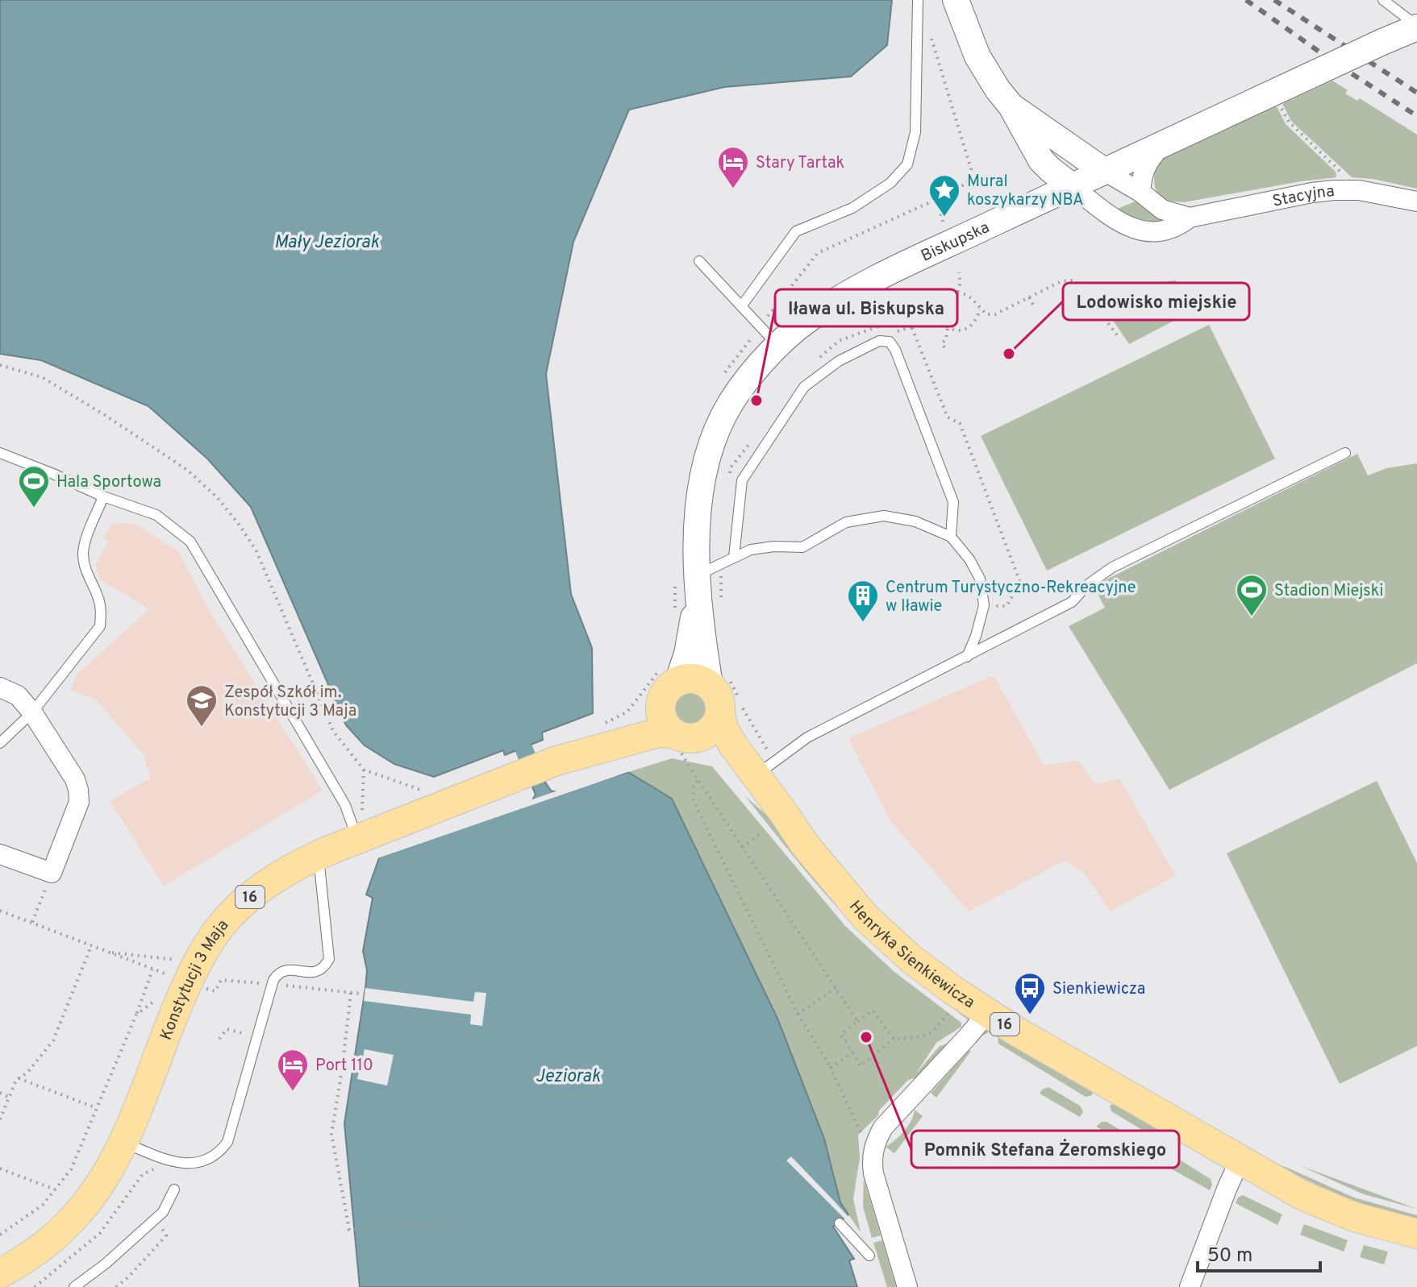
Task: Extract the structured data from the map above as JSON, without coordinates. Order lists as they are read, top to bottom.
{
  "streets": {
    "main road": ["16", "Henryka Sienkiewicza", "Konstytucji 3 Maja"],
    "street": ["Stacyjna", "Biskupska"]
  },
  "crossings": [
    ["Stacyjna", "Biskupska"],
    ["Biskupska", "16"],
    ["Biskupska", "Henryka Sienkiewicza"],
    ["Biskupska", "Konstytucji 3 Maja"],
    ["16", "Henryka Sienkiewicza"],
    ["16", "Konstytucji 3 Maja"],
    ["Henryka Sienkiewicza", "Konstytucji 3 Maja"]
  ],
  "water": ["Mały Jeziorak", "Jeziorak"],
  "places": {
    "hotel": ["Stary Tartak", "Port 110"],
    "place": ["Mural koszykarzy NBA"],
    "other": ["Lodowisko miejskie", "Iława ul. Biskupska", "Pomnik Stefana Żeromskiego"],
    "sports": ["Hala Sportowa", "Stadion Miejski"],
    "building": ["Centrum Turystyczno-Rekreacyjne w Iławie"],
    "school or university": ["Zespół Szkół im. Konstytucji 3 Maja"],
    "bus stop": ["Sienkiewicza"]
  },
  "scale_bar": "50 m"
}
